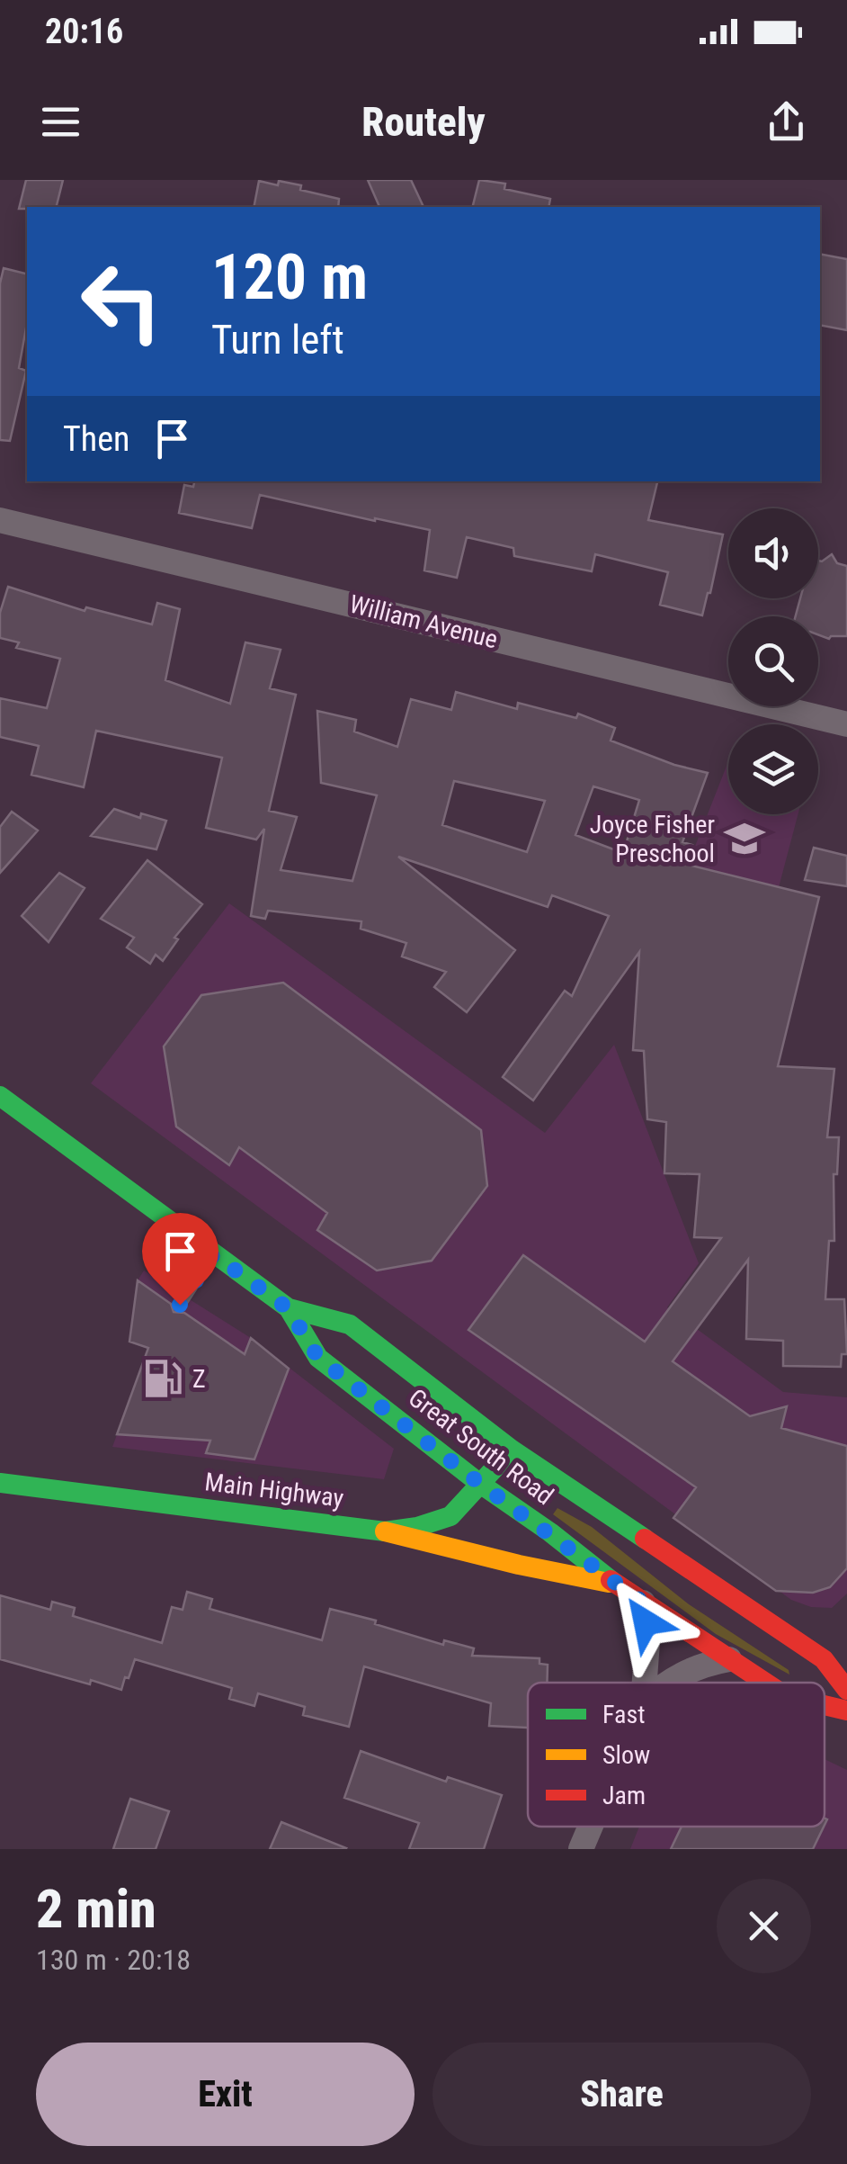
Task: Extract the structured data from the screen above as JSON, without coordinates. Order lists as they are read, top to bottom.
{
  "streets": {
    "main road": ["Great South Road", "Main Highway"],
    "street": ["William Avenue"]
  },
  "crossings": [
    ["Great South Road", "Main Highway"]
  ],
  "places": {
    "school or university": ["Joyce Fisher Preschool"],
    "fuel station": ["Z"]
  },
  "legend": ["Fast", "Slow", "Jam"],
  "page": {
    "status": "20:16",
    "header": "Routely",
    "turn": ["120 m", "Turn left"],
    "then": "Then",
    "heading": ["2 min", "130 m · 20:18"],
    "buttons": ["Exit", "Share"]
  }
}
